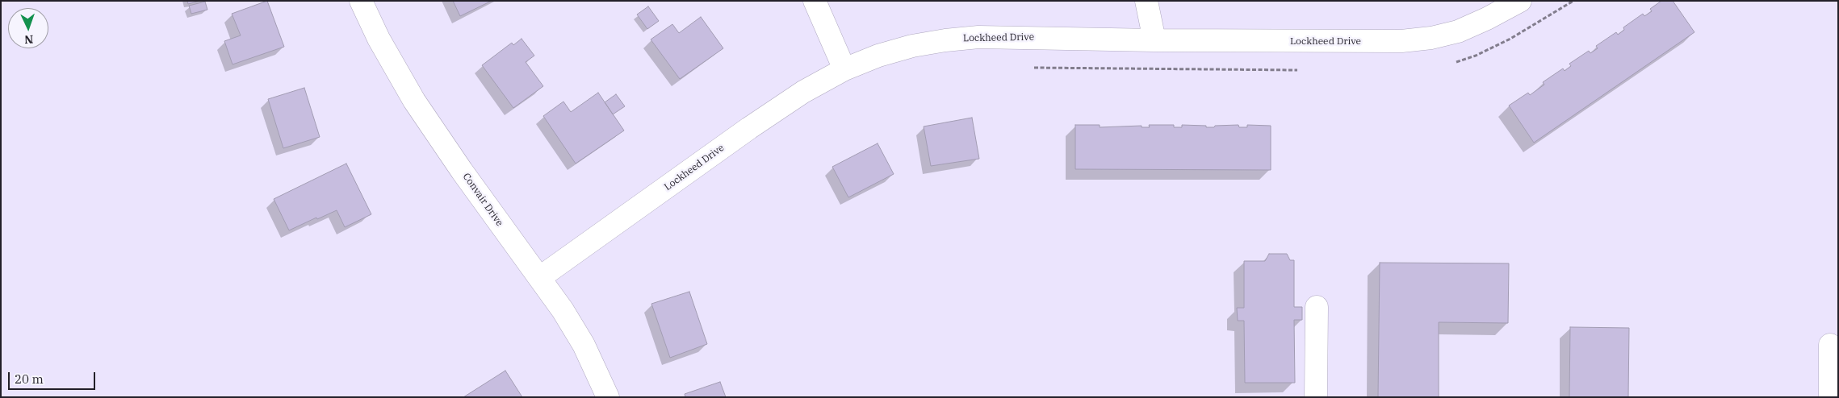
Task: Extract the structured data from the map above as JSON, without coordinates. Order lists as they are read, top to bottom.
{
  "streets": {
    "street": ["Lockheed Drive", "Convair Drive"]
  },
  "crossings": [
    ["Lockheed Drive", "Convair Drive"]
  ],
  "scale_bar": "20 m",
  "north": "bottom"
}
